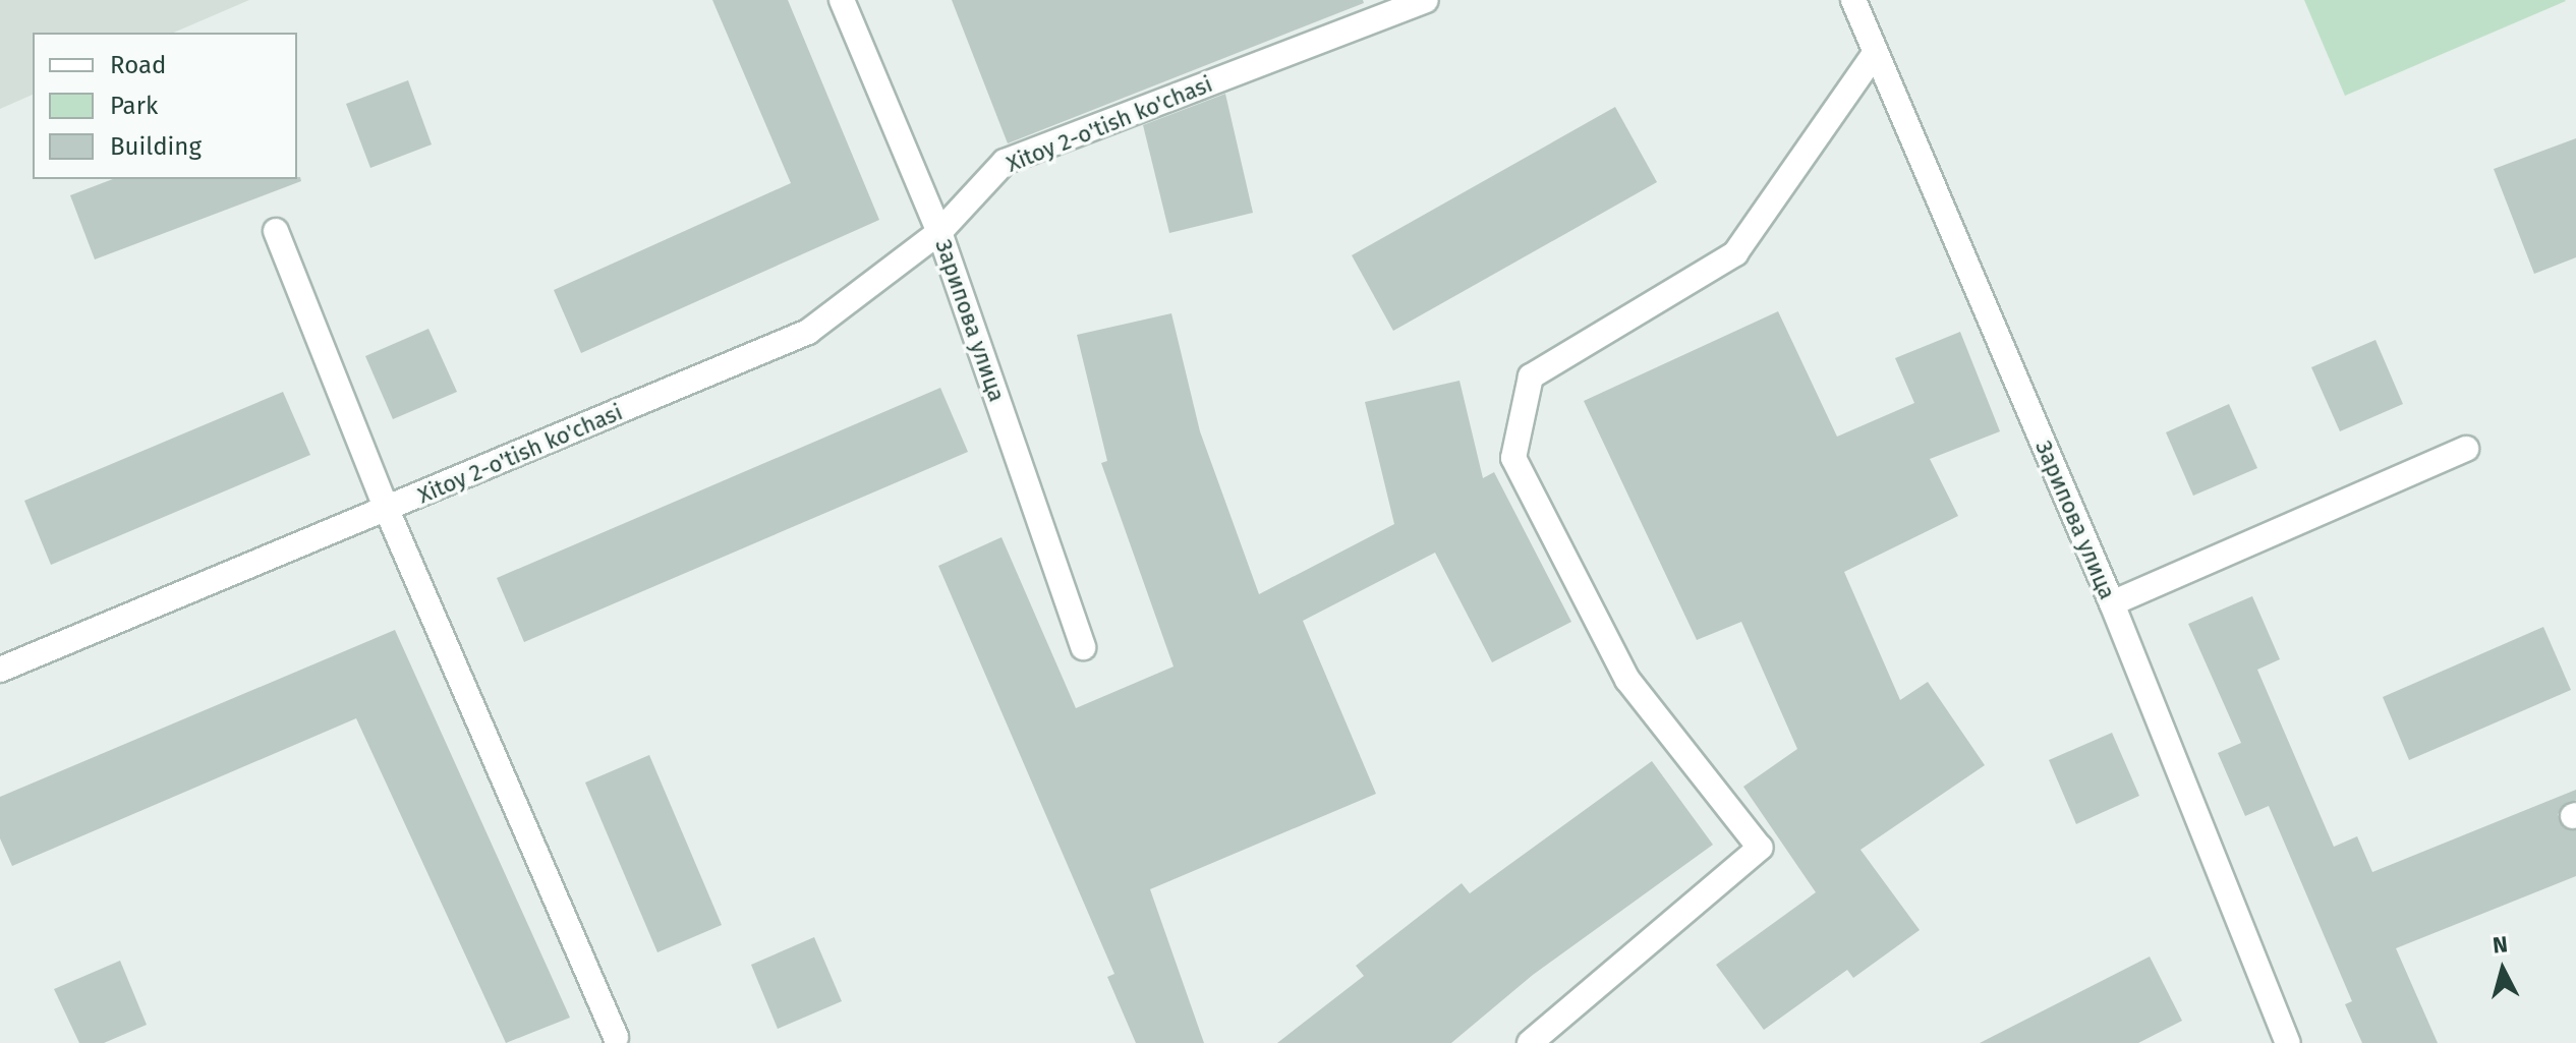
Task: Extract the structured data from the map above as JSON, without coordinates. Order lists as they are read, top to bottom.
{
  "streets": {
    "street": ["Xitoy 2-o'tish ko'chasi", "Зарипова улица"]
  },
  "crossings": [
    ["Xitoy 2-o'tish ko'chasi", "Зарипова улица"]
  ],
  "legend": ["Road", "Park", "Building"],
  "north": "top"
}
